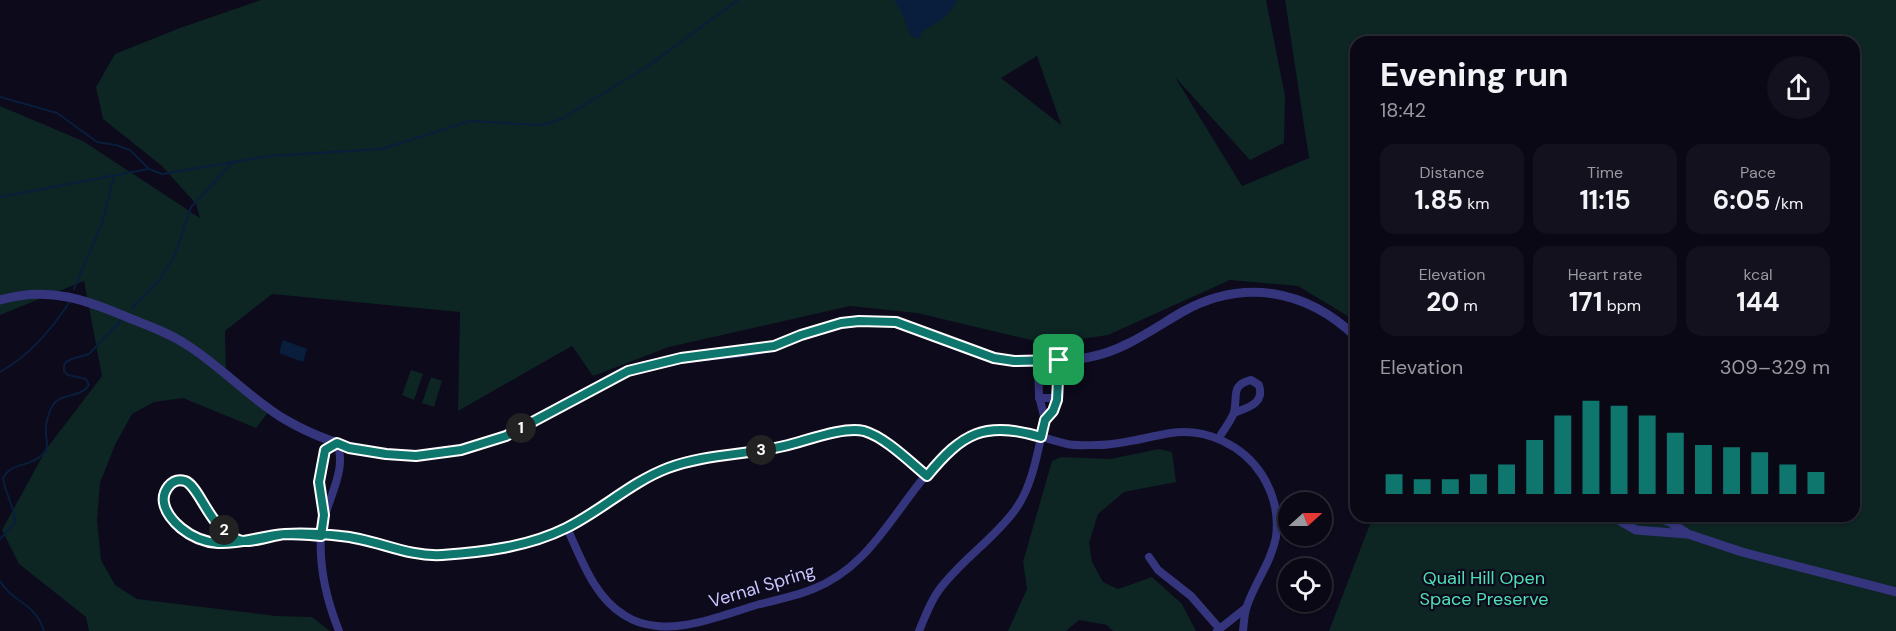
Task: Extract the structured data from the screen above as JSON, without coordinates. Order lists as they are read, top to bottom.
{
  "streets": {
    "street": ["Vernal Spring"]
  },
  "parks": ["Quail Hill Open Space Preserve"],
  "north": "right",
  "page": {
    "heading": ["Evening run", "18:42"],
    "stats": [
      ["Distance", "1.85 km"],
      ["Time", "11:15"],
      ["Pace", "6:05 /km"],
      ["Elevation", "20 m"],
      ["Heart rate", "171 bpm"],
      ["kcal", "144"]
    ],
    "chart": ["Elevation", "309–329 m"],
    "pins": ["1", "3", "2"]
  }
}
